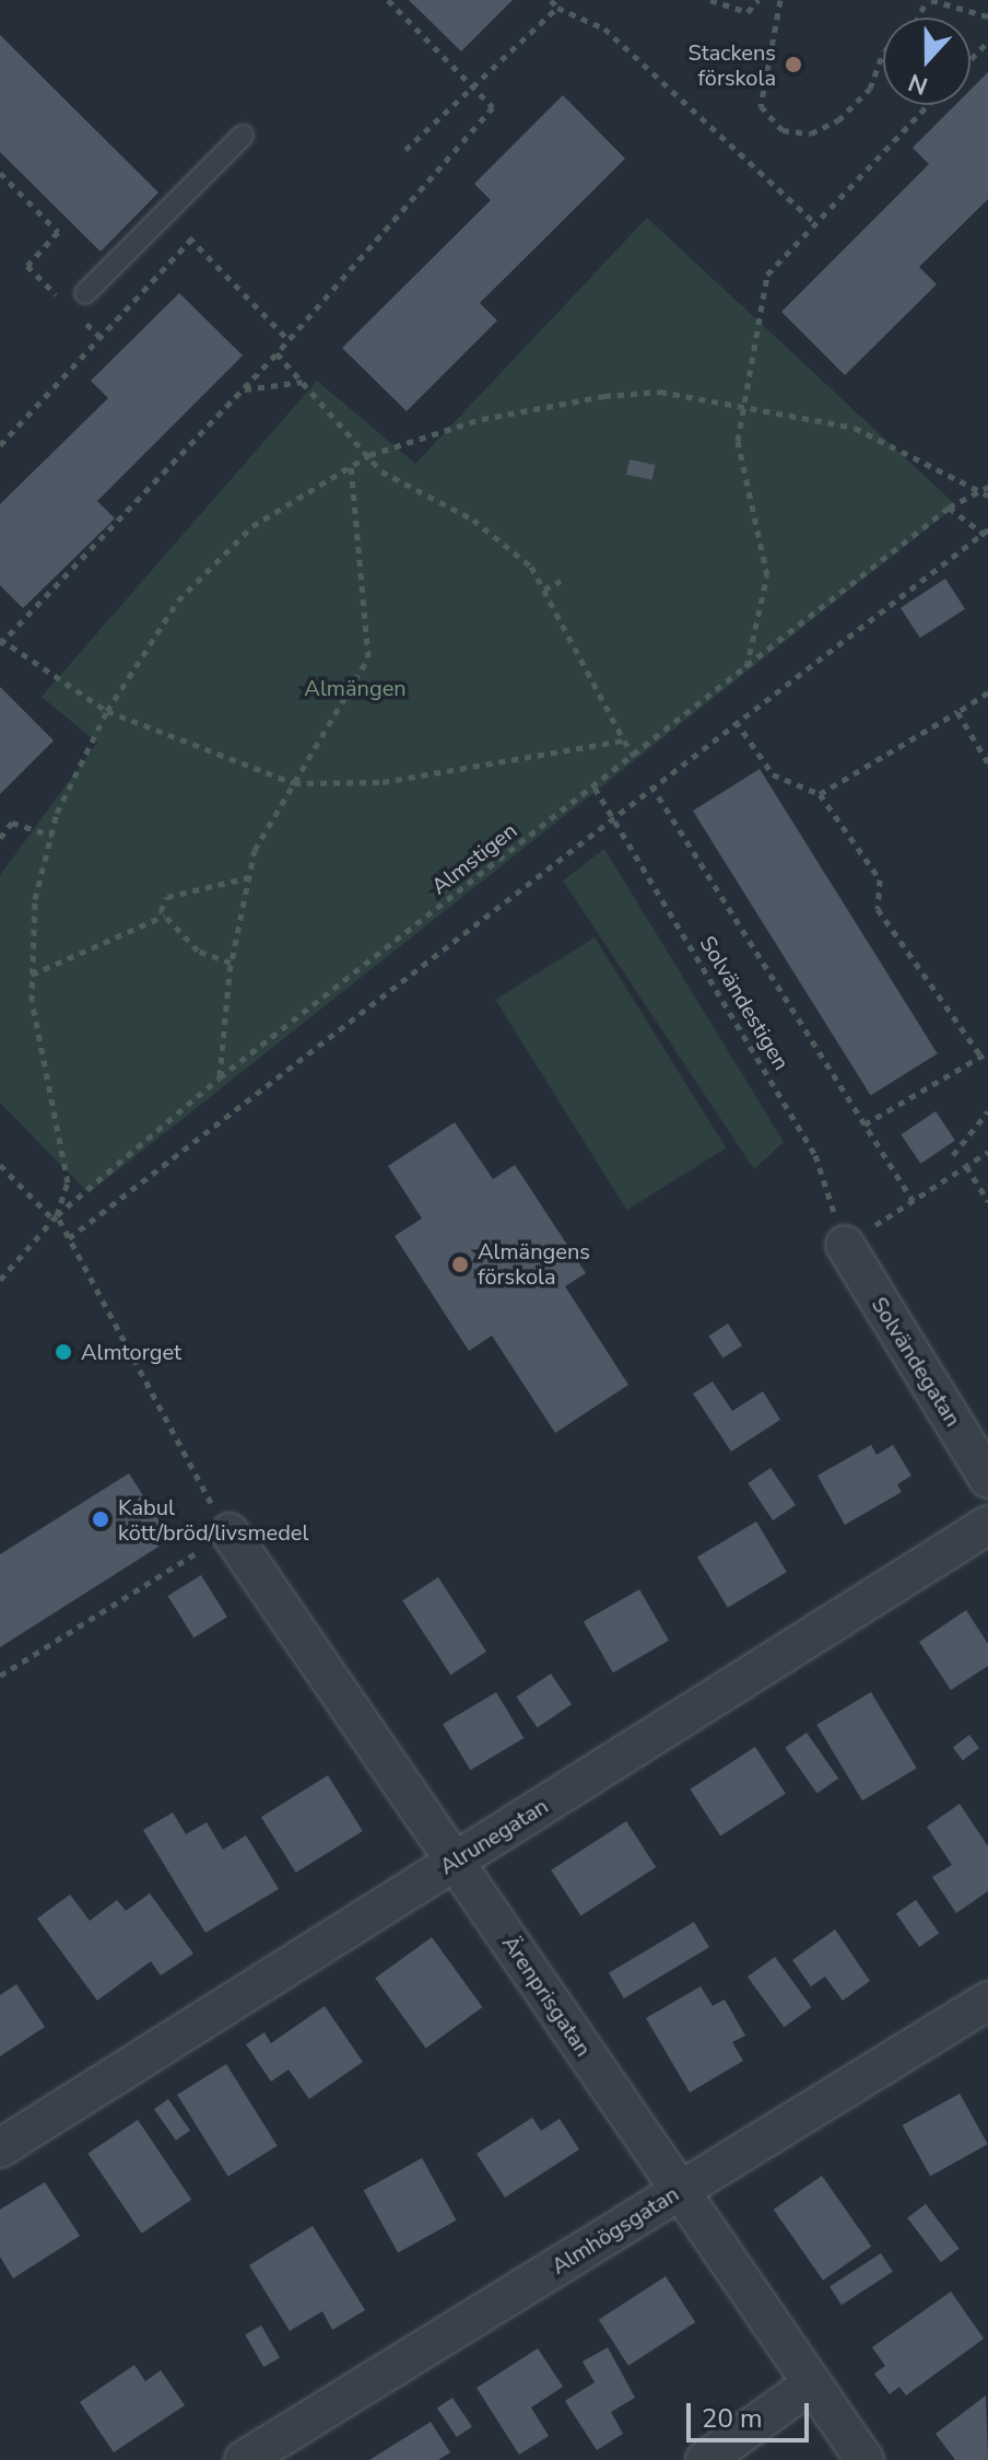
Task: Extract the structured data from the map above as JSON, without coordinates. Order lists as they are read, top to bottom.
{
  "streets": {
    "street": [
      "Solvändegatan",
      "Alrunegatan",
      "Ärenprisgatan",
      "Almhögsgatan"
    ],
    "path": ["Almstigen", "Solvändestigen"]
  },
  "crossings": [
    ["Almstigen", "Solvändestigen"],
    ["Solvändestigen", "Solvändegatan"],
    ["Alrunegatan", "Ärenprisgatan"],
    ["Ärenprisgatan", "Almhögsgatan"]
  ],
  "parks": ["Almängen"],
  "places": [
    "Stackens förskola",
    "Almängens förskola",
    "Almtorget",
    "Kabul kött/bröd/livsmedel"
  ],
  "scale_bar": "20 m",
  "north": "bottom"
}
